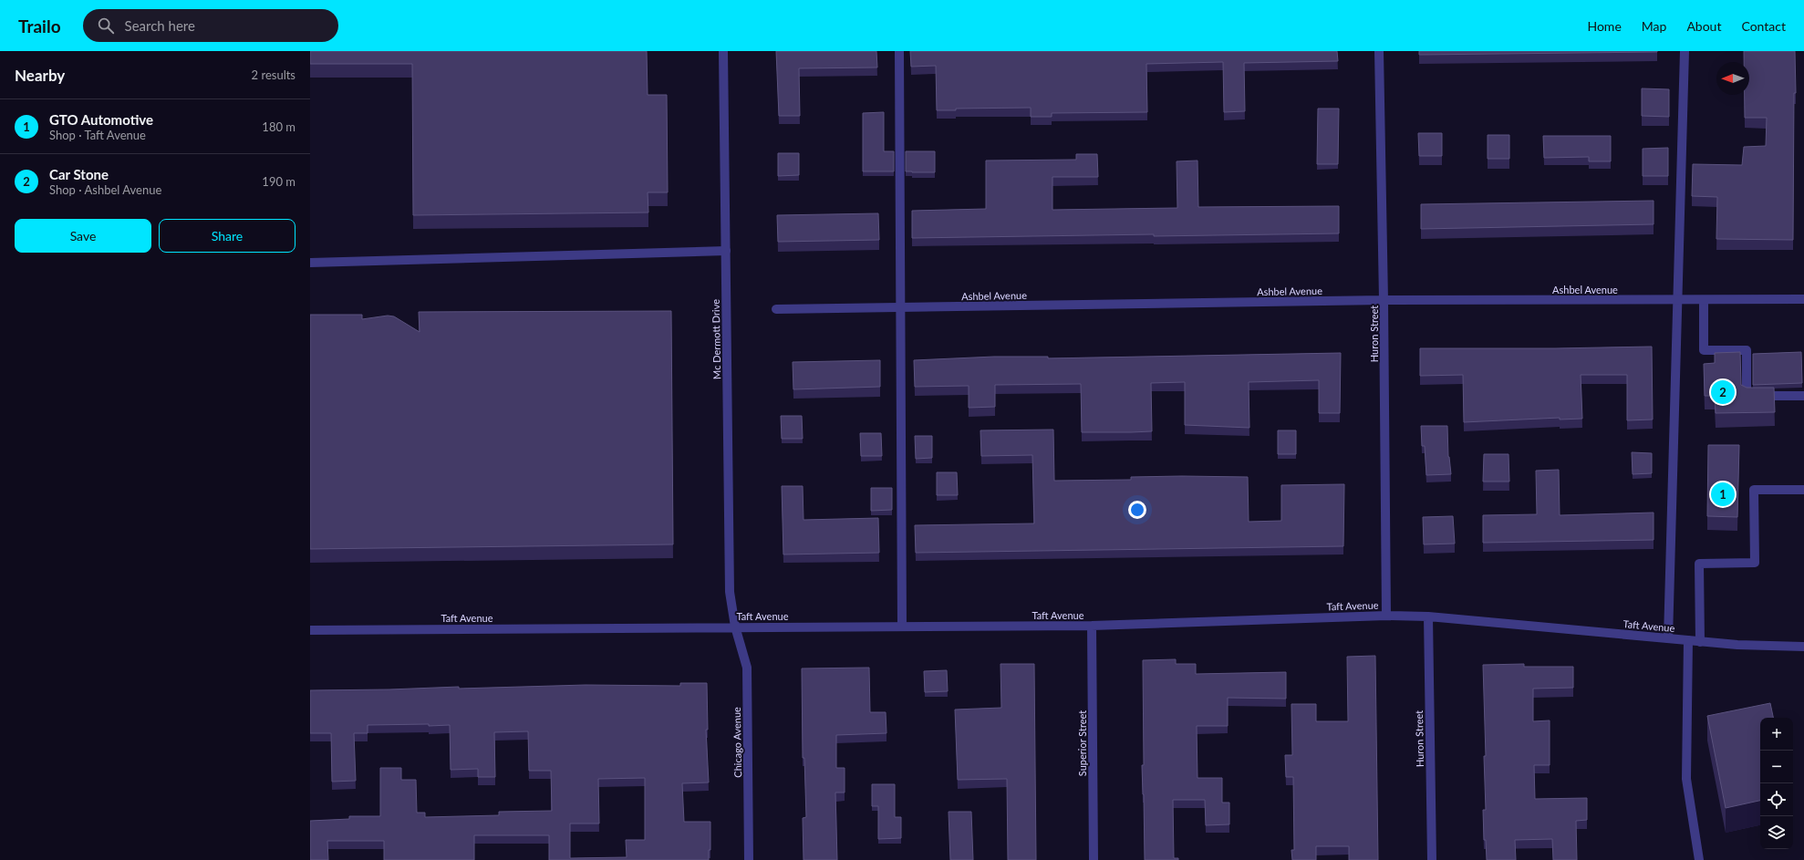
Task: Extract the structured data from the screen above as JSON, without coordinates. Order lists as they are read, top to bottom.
{
  "streets": {
    "street": [
      "Ashbel Avenue",
      "Huron Street",
      "Mc Dermott Drive",
      "Taft Avenue",
      "Chicago Avenue",
      "Superior Street"
    ]
  },
  "crossings": [
    ["Ashbel Avenue", "Huron Street"],
    ["Huron Street", "Taft Avenue"],
    ["Mc Dermott Drive", "Taft Avenue"],
    ["Mc Dermott Drive", "Chicago Avenue"],
    ["Taft Avenue", "Chicago Avenue"],
    ["Taft Avenue", "Superior Street"]
  ],
  "north": "left",
  "page": {
    "header": "Trailo",
    "search": "Search here",
    "nav": [
      "Home",
      "Map",
      "About",
      "Contact"
    ],
    "heading": ["Nearby", "2 results"],
    "list": [
      {
        "mark": "1",
        "name": "GTO Automotive",
        "note": "Shop · Taft Avenue",
        "value": "180 m"
      },
      {
        "mark": "2",
        "name": "Car Stone",
        "note": "Shop · Ashbel Avenue",
        "value": "190 m"
      }
    ],
    "buttons": ["Save", "Share"],
    "pins": ["2", "1"],
    "map_buttons": ["+", "−"]
  }
}
